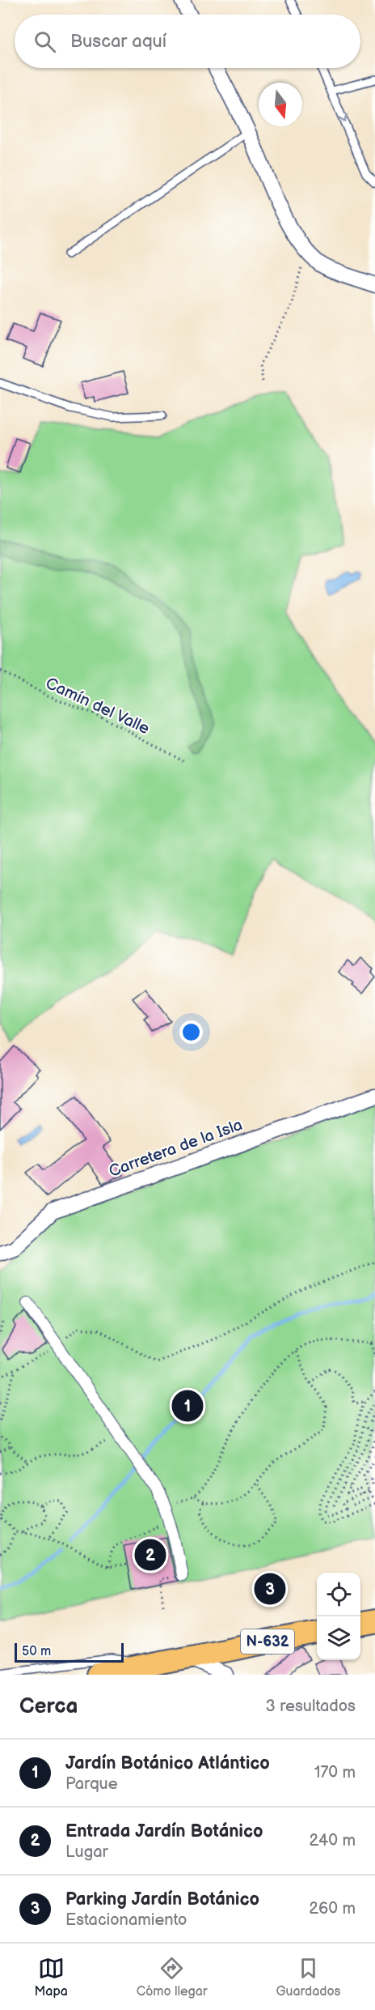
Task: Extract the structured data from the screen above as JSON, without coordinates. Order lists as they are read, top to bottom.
{
  "streets": {
    "highway": ["N-632"],
    "street": ["Carretera de la Isla"],
    "path": ["Camín del Valle"]
  },
  "scale_bar": "50 m",
  "north": "bottom",
  "page": {
    "search": "Buscar aquí",
    "pins": ["1", "2", "3"],
    "scale": "50 m",
    "heading": ["Cerca", "3 resultados"],
    "list": [
      {
        "mark": "1",
        "name": "Jardín Botánico Atlántico",
        "note": "Parque",
        "value": "170 m"
      },
      {
        "mark": "2",
        "name": "Entrada Jardín Botánico",
        "note": "Lugar",
        "value": "240 m"
      },
      {
        "mark": "3",
        "name": "Parking Jardín Botánico",
        "note": "Estacionamiento",
        "value": "260 m"
      }
    ],
    "nav": ["Mapa", "Cómo llegar", "Guardados"]
  }
}
